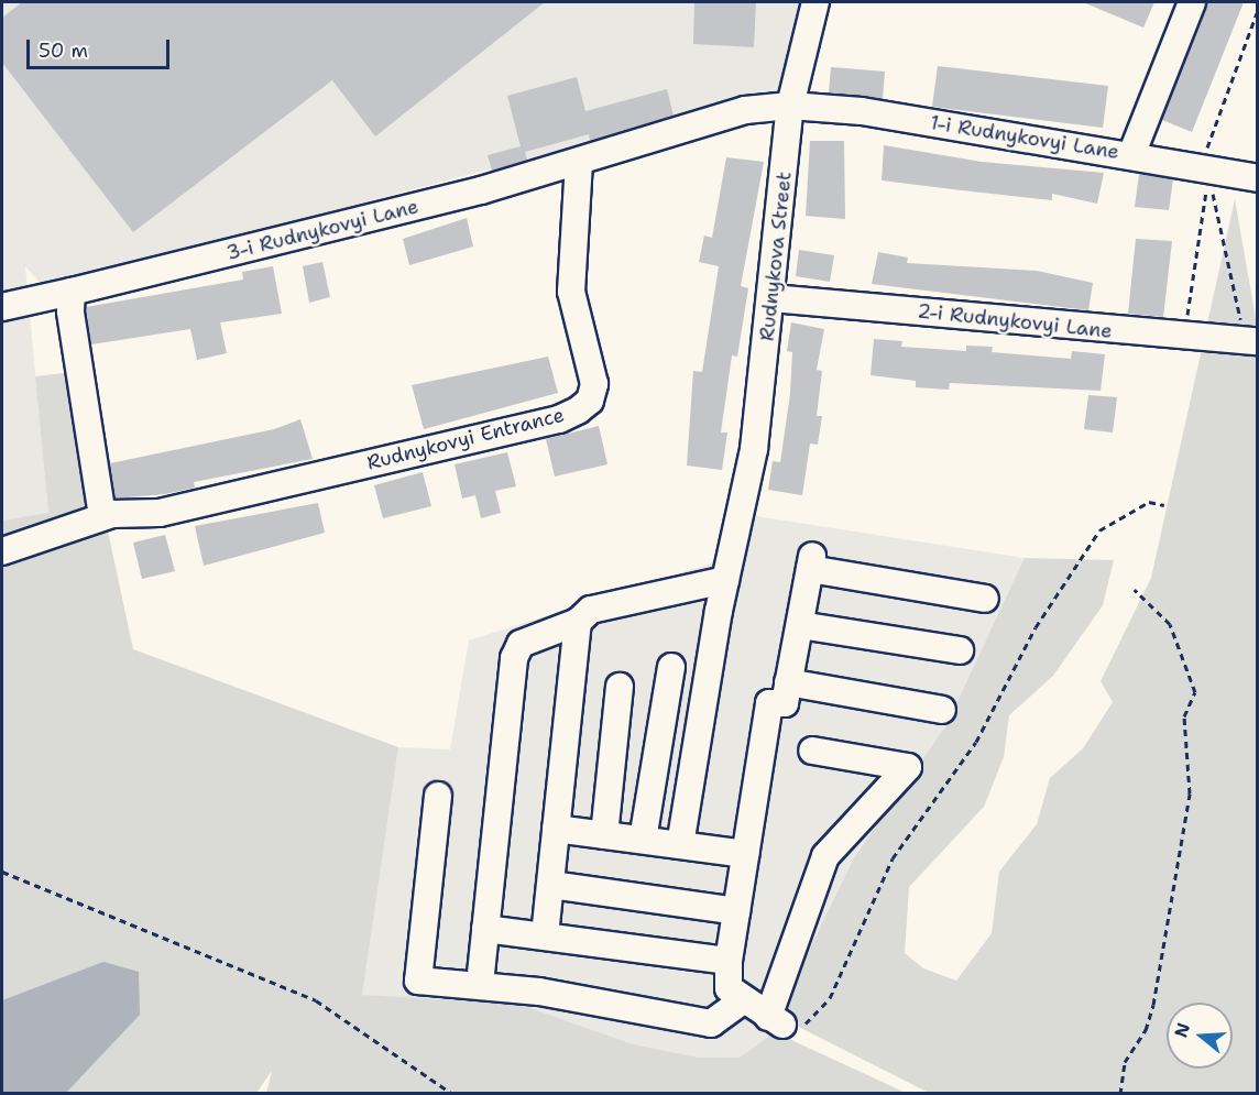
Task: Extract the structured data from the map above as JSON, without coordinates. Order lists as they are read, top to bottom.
{
  "streets": {
    "street": [
      "1-i Rudnykovyi Lane",
      "3-i Rudnykovyi Lane",
      "Rudnykova Street",
      "2-i Rudnykovyi Lane",
      "Rudnykovyi Entrance"
    ]
  },
  "crossings": [
    ["1-i Rudnykovyi Lane", "3-i Rudnykovyi Lane"],
    ["1-i Rudnykovyi Lane", "Rudnykova Street"],
    ["3-i Rudnykovyi Lane", "Rudnykova Street"],
    ["3-i Rudnykovyi Lane", "Rudnykovyi Entrance"],
    ["Rudnykova Street", "2-i Rudnykovyi Lane"]
  ],
  "scale_bar": "50 m",
  "north": "left"
}
